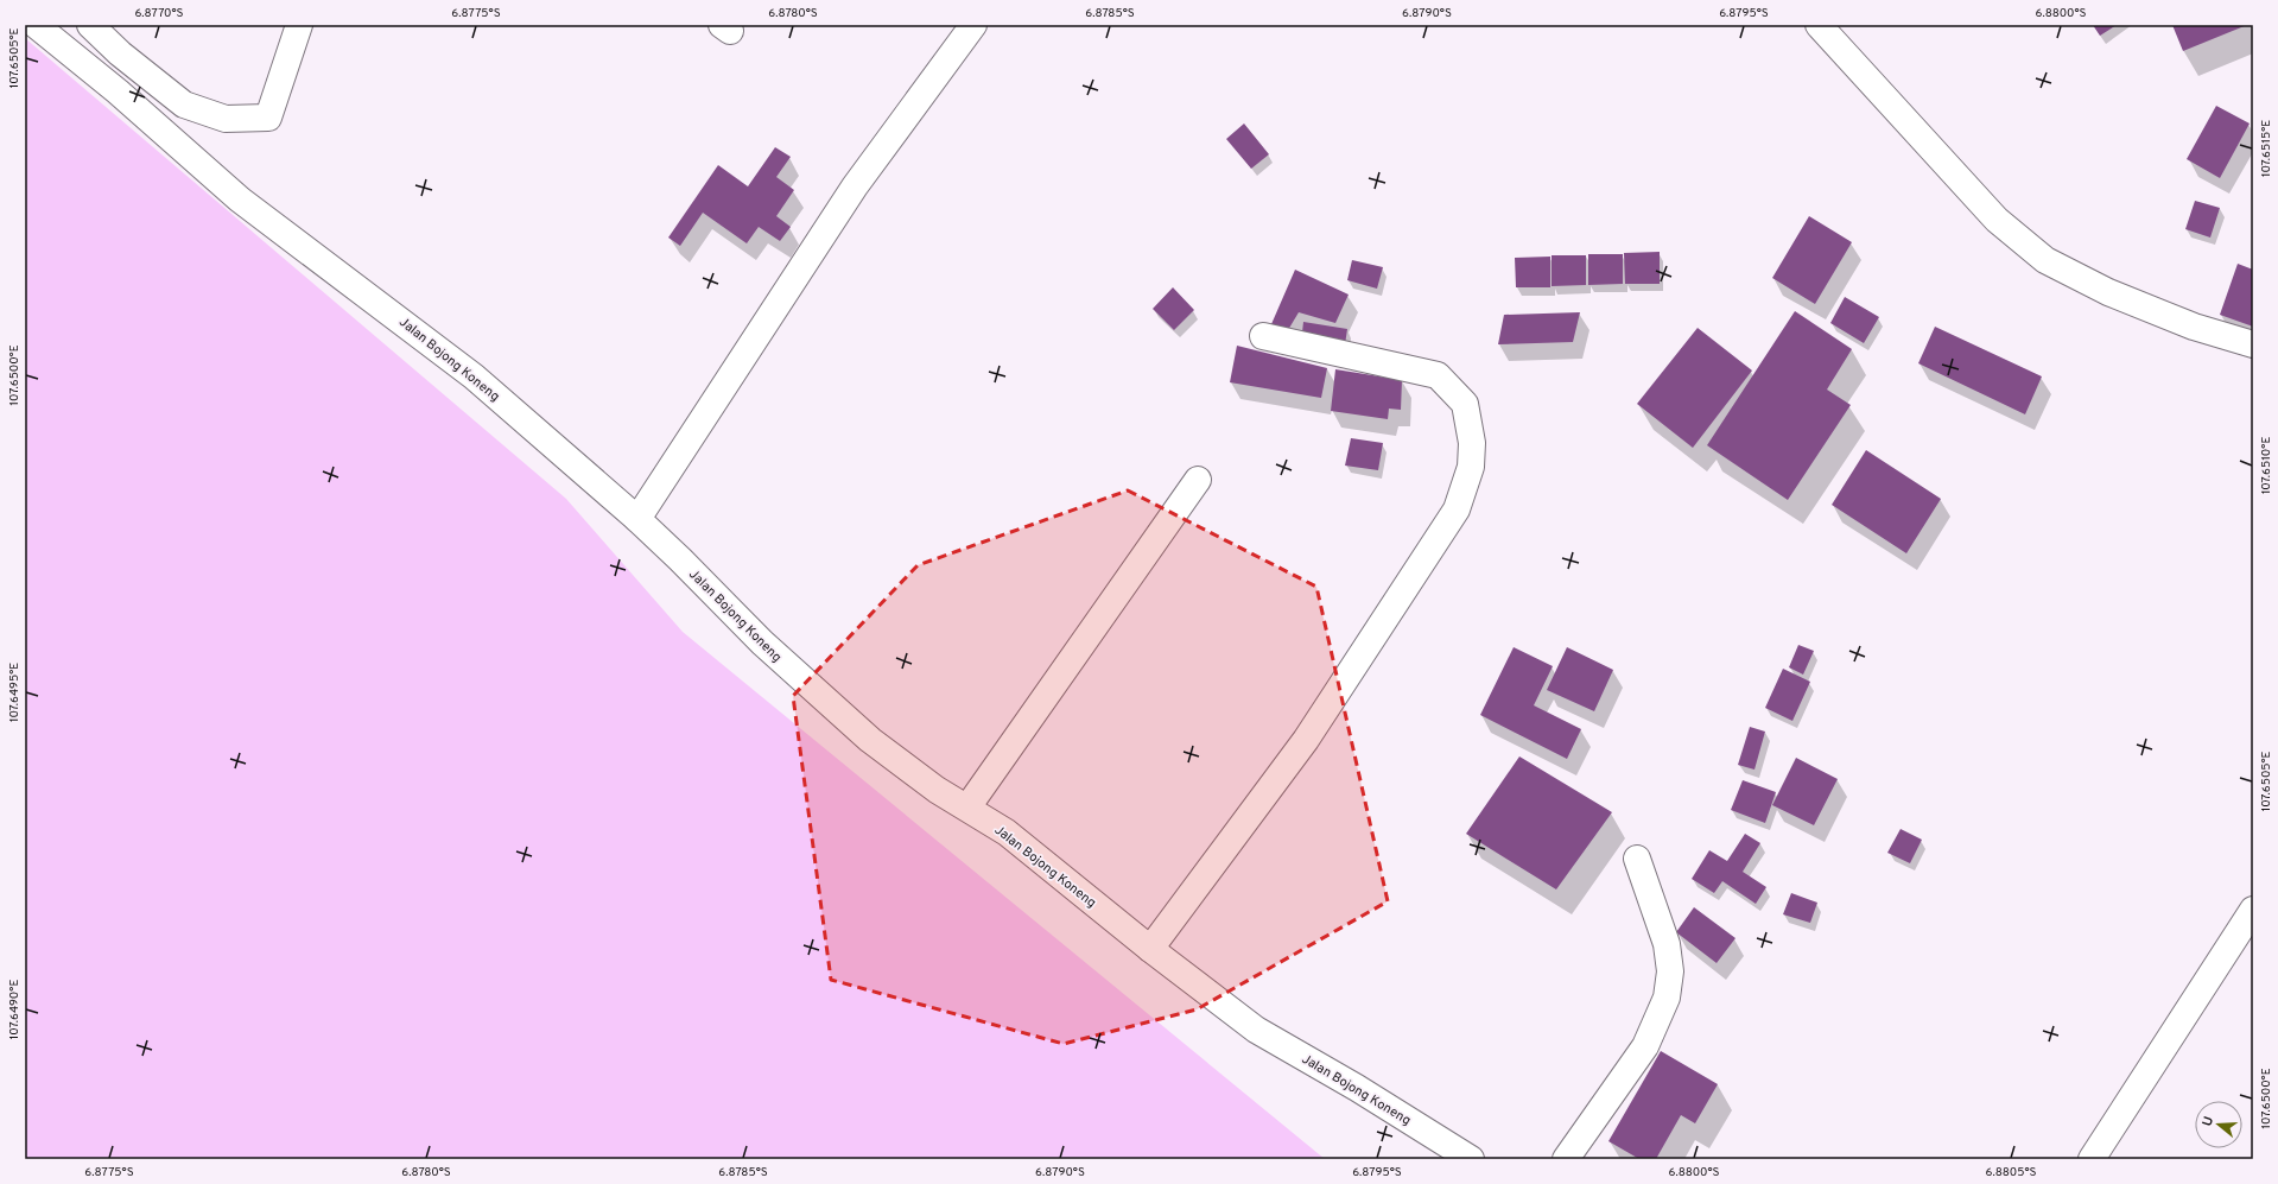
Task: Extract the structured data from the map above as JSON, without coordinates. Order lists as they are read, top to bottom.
{
  "streets": {
    "street": ["Jalan Bojong Koneng"]
  },
  "north": "left",
  "coordinates": [
    "6.8770°S",
    "6.8775°S",
    "6.8780°S",
    "6.8785°S",
    "6.8790°S",
    "6.8795°S",
    "6.8800°S",
    "107.6505°E",
    "107.6515°E",
    "107.6500°E",
    "107.6510°E",
    "107.6495°E",
    "107.6490°E",
    "6.8805°S"
  ]
}
